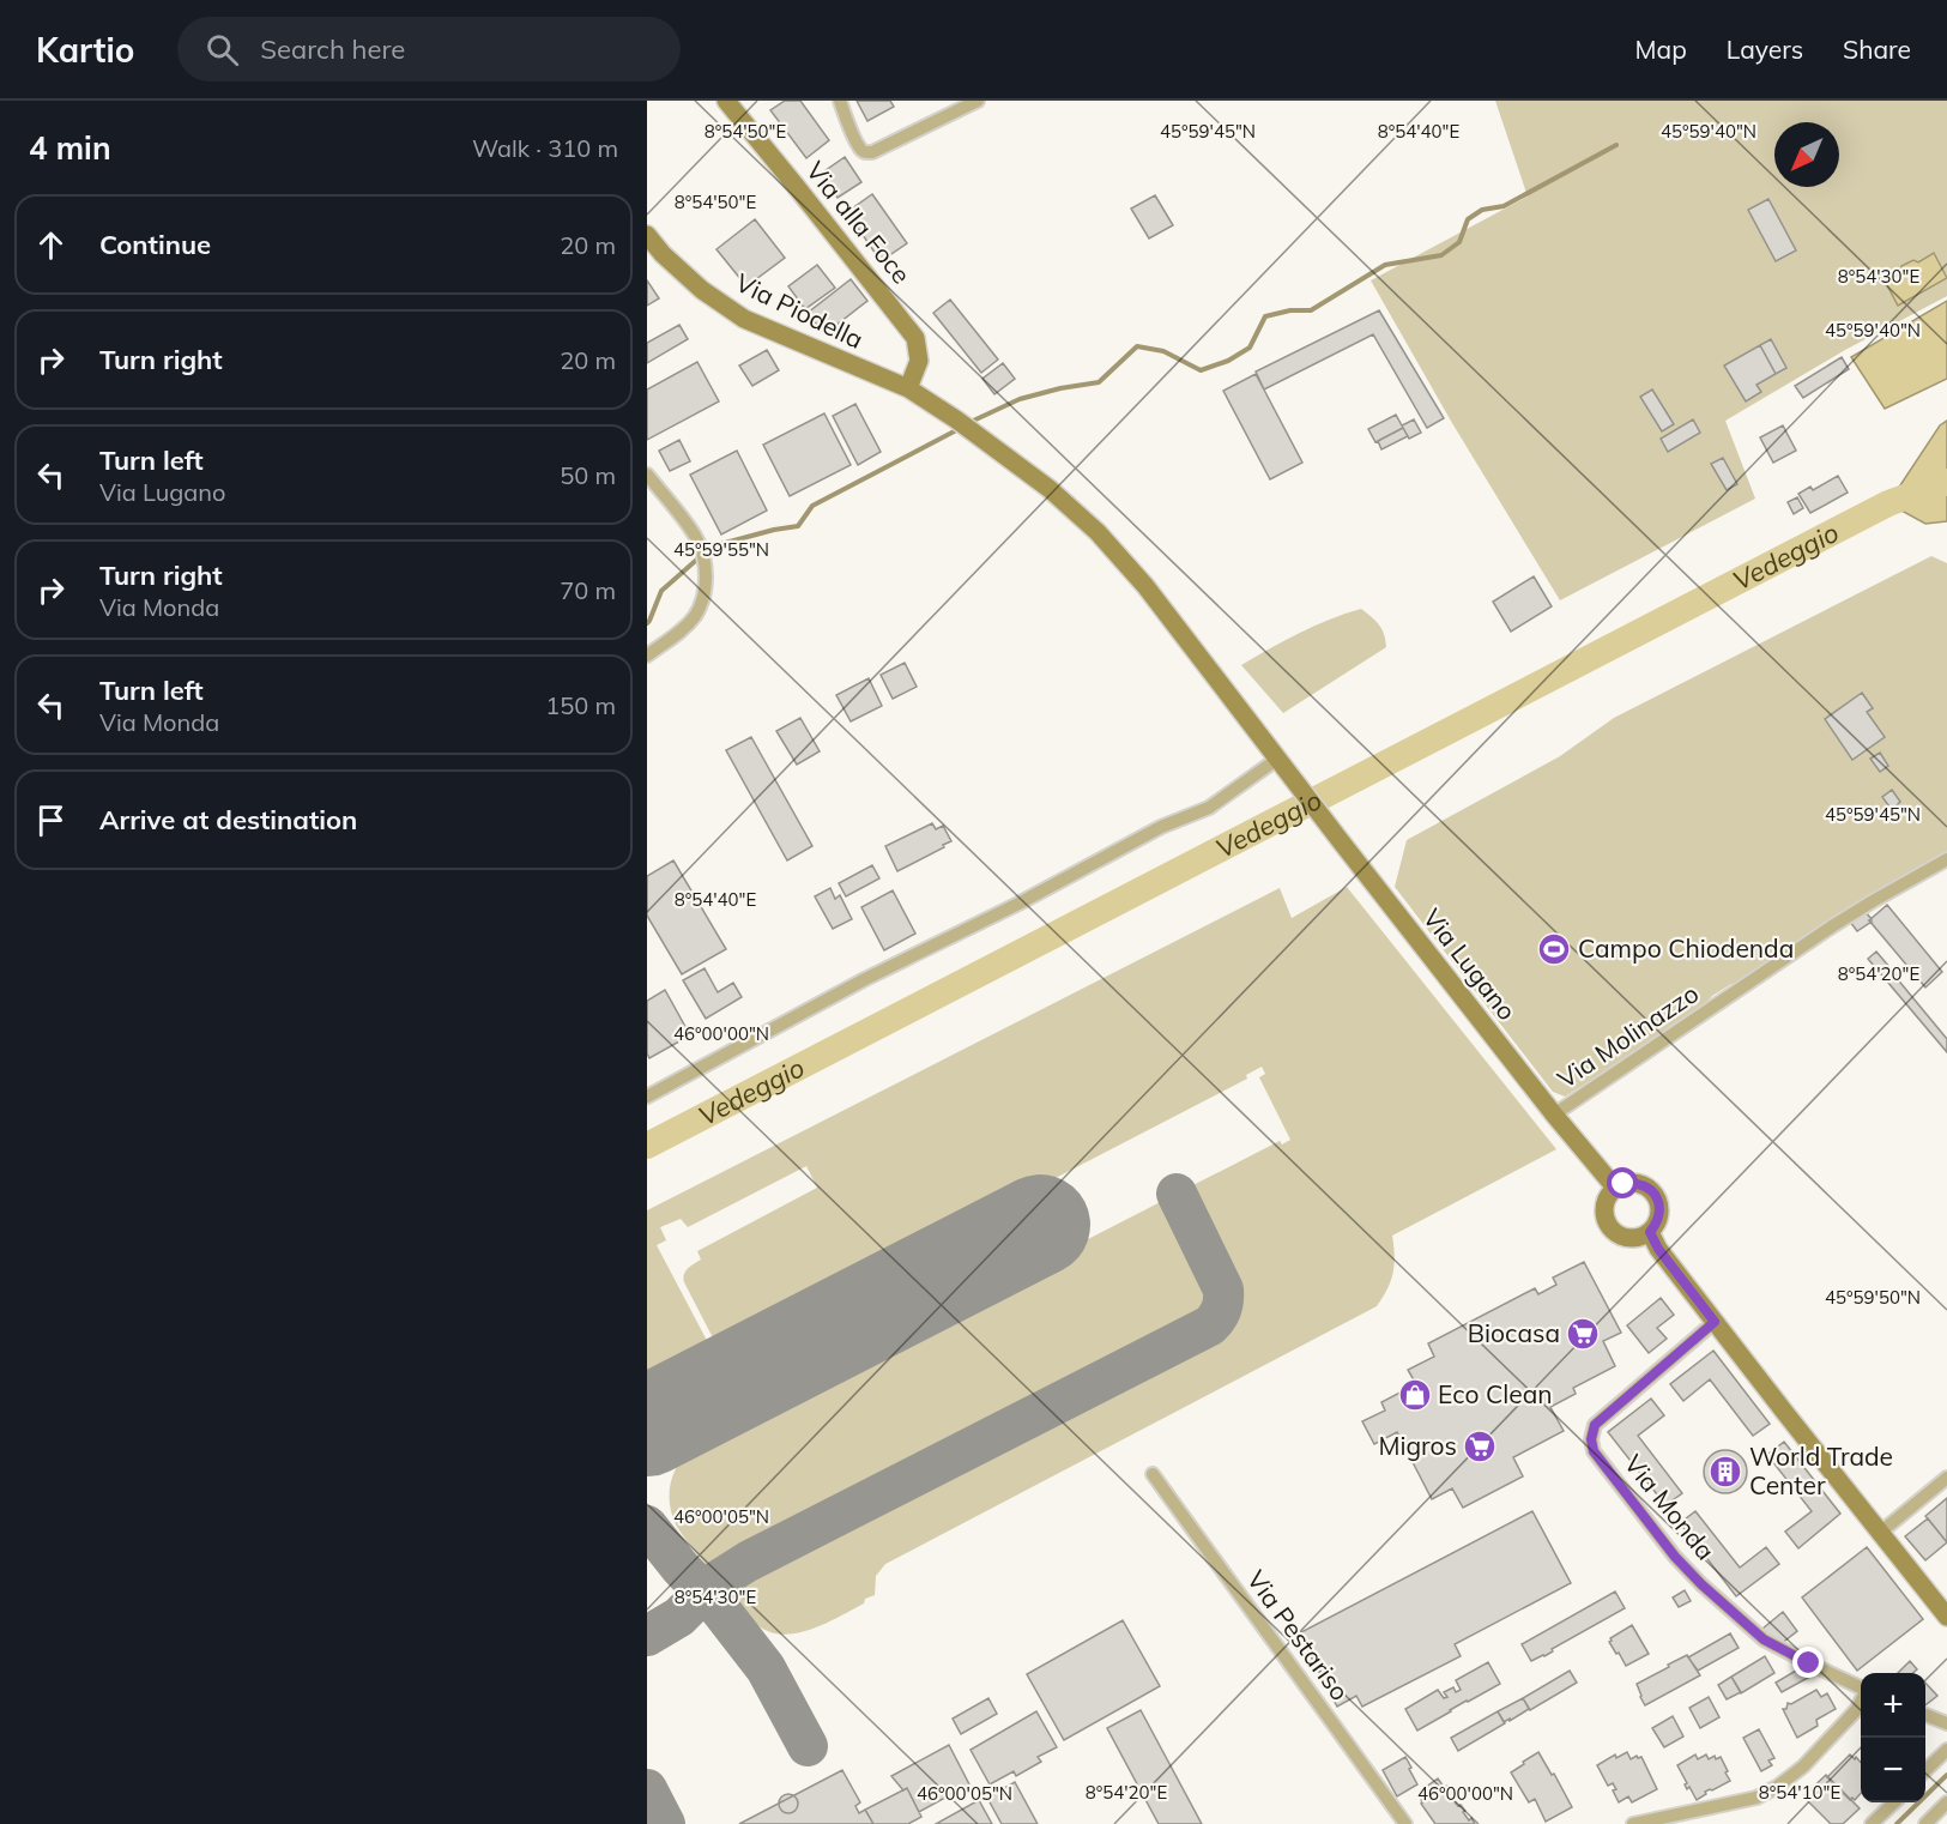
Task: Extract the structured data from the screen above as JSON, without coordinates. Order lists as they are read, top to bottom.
{
  "streets": {
    "main road": ["Via alla Foce", "Via Piodella", "Via Lugano"],
    "street": ["Via Molinazzo", "Via Monda", "Via Pestariso"]
  },
  "crossings": [
    ["Via alla Foce", "Via Piodella"],
    ["Via Piodella", "Via Lugano"],
    ["Via Lugano", "Via Molinazzo"]
  ],
  "water": ["Vedeggio"],
  "places": {
    "sports": ["Campo Chiodenda"],
    "supermarket": ["Biocasa", "Migros"],
    "shop": ["Eco Clean"],
    "building": ["World Trade Center"]
  },
  "north": "bottom left",
  "page": {
    "header": "Kartio",
    "search": "Search here",
    "nav": ["Map", "Layers", "Share"],
    "heading": ["4 min", "Walk · 310 m"],
    "list": [
      ["Continue", "20 m"],
      ["Turn right", "20 m"],
      ["Turn left", "Via Lugano", "50 m"],
      ["Turn right", "Via Monda", "70 m"],
      ["Turn left", "Via Monda", "150 m"],
      "Arrive at destination"
    ],
    "map_buttons": ["+", "−"]
  },
  "coordinates": [
    "45°59'45\"N",
    "45°59'40\"N",
    "8°54'50\"E",
    "8°54'40\"E",
    "8°54'30\"E",
    "45°59'55\"N",
    "8°54'20\"E",
    "46°00'00\"N",
    "45°59'50\"N",
    "46°00'05\"N",
    "8°54'10\"E"
  ]
}
